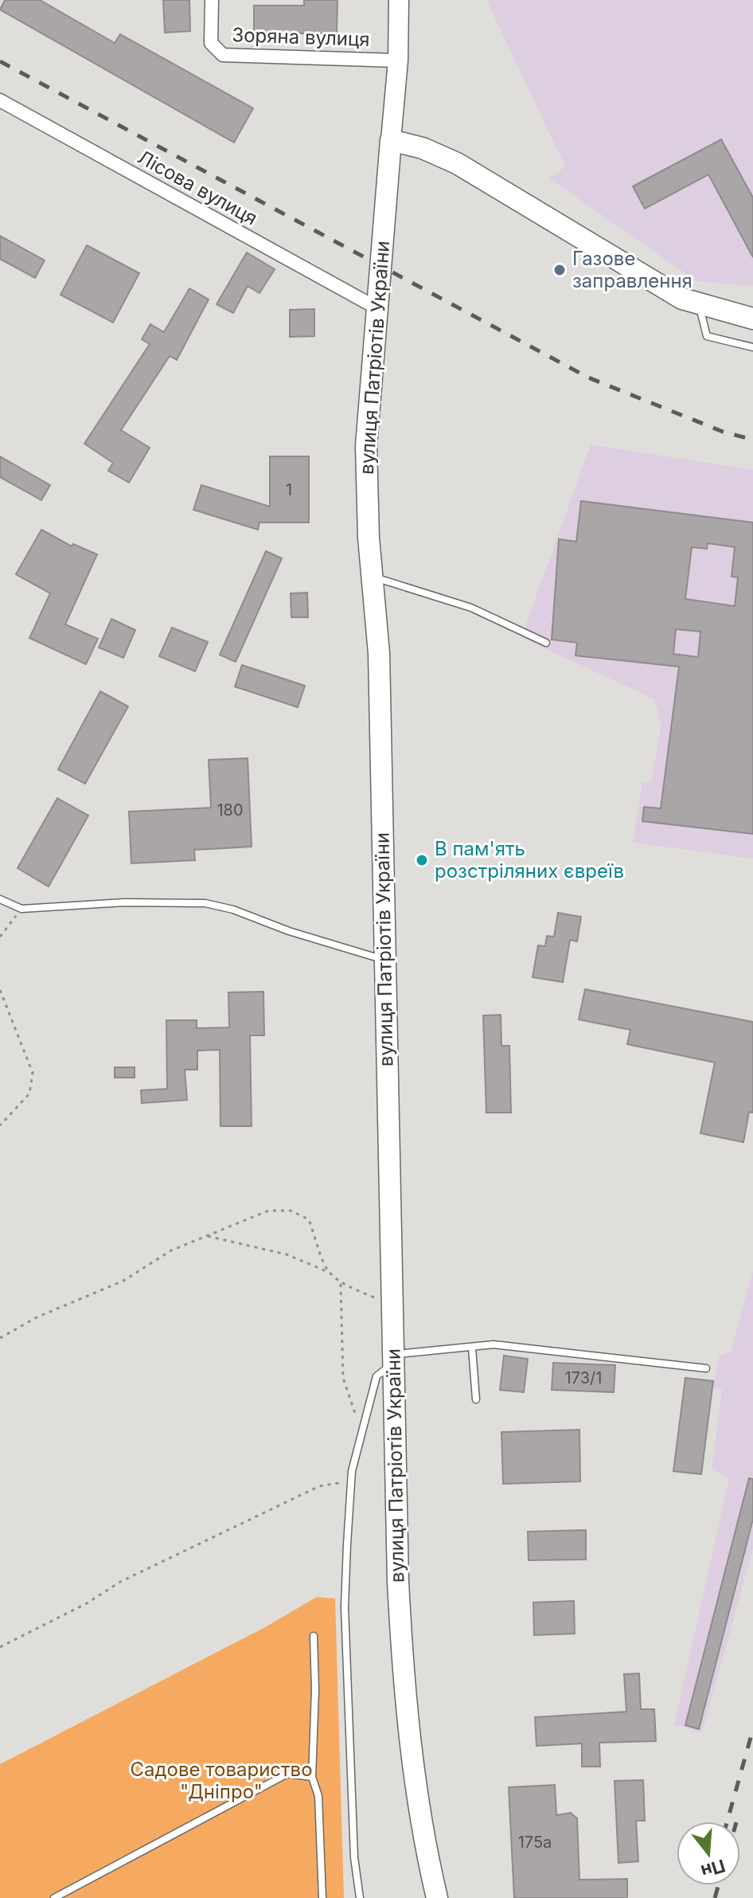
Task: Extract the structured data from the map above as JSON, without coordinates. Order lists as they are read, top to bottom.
{
  "streets": {
    "main road": ["вулиця Патріотів України"],
    "street": ["Зоряна вулиця", "Лісова вулиця"]
  },
  "crossings": [
    ["Зоряна вулиця", "вулиця Патріотів України"],
    ["Лісова вулиця", "вулиця Патріотів України"]
  ],
  "parks": ["Садове товариство \"Дніпро\""],
  "places": ["Газове заправлення", "В пам'ять розстріляних євреїв"],
  "house_numbers": [
    "1",
    "180",
    "173/1",
    "175а"
  ],
  "north": "bottom"
}
